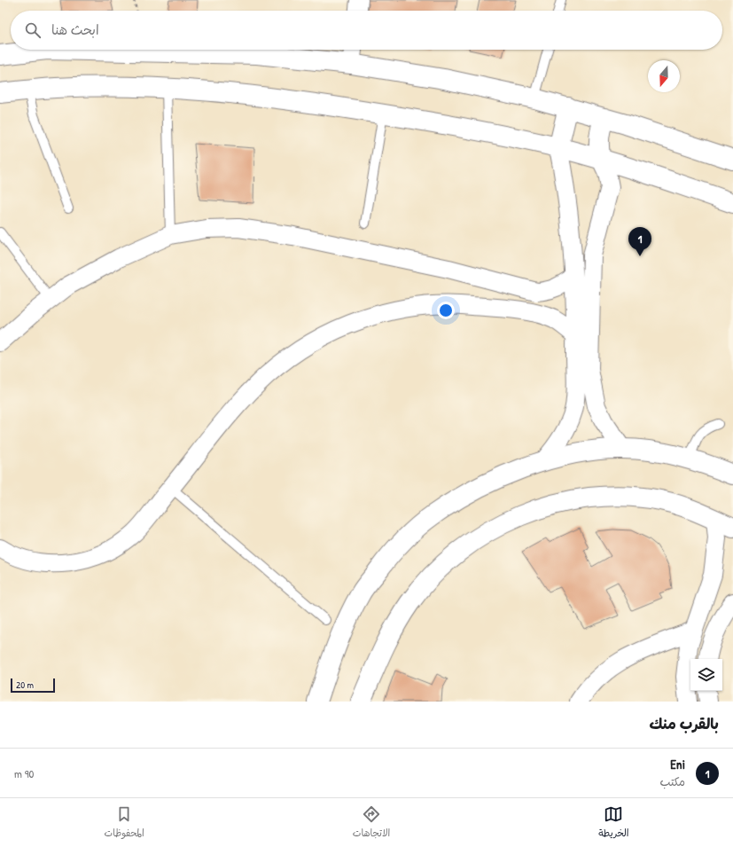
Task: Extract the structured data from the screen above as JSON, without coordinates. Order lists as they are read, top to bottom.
{
  "scale_bar": "20 m",
  "north": "bottom",
  "page": {
    "search": "ابحث هنا",
    "pins": "1",
    "scale": "20 m",
    "heading": "بالقرب منك",
    "list": [
      {
        "mark": "1",
        "name": "Eni",
        "note": "مكتب",
        "value": "90 m"
      }
    ],
    "nav": ["الخريطة", "الاتجاهات", "المحفوظات"]
  }
}
